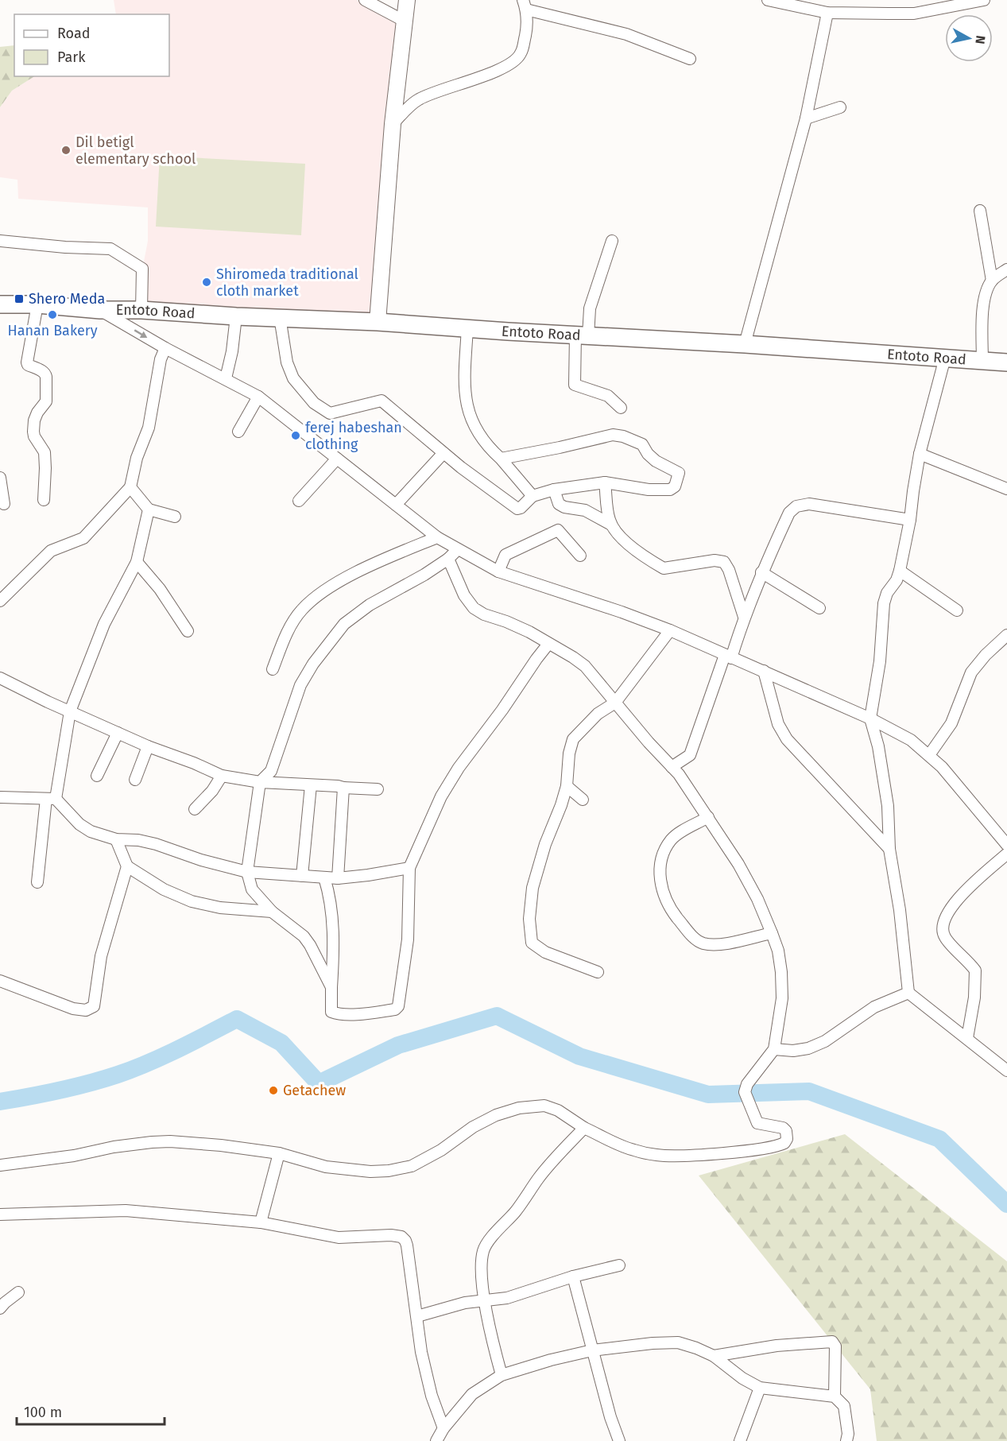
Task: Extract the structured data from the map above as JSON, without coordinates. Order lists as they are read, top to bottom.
{
  "streets": {
    "main road": ["Entoto Road"]
  },
  "places": {
    "other": [
      "Dil betigl elementary school",
      "Shiromeda traditional cloth market",
      "Hanan Bakery",
      "ferej habeshan clothing",
      "Getachew"
    ],
    "transit": ["Shero Meda"]
  },
  "legend": ["Road", "Park"],
  "scale_bar": "100 m",
  "north": "right"
}
